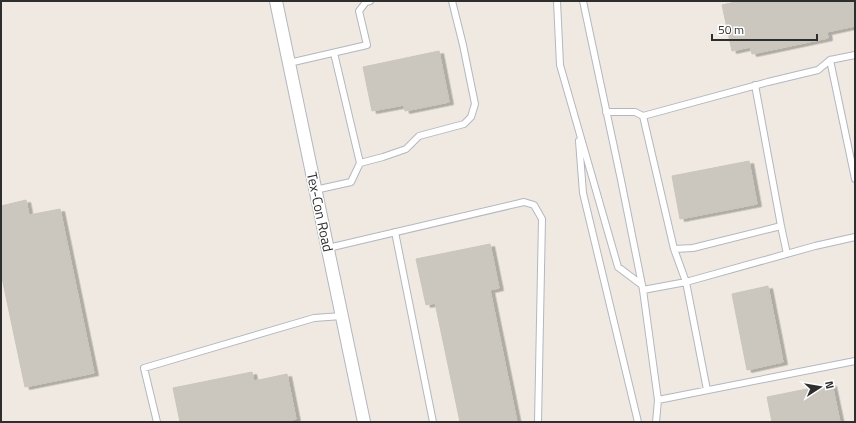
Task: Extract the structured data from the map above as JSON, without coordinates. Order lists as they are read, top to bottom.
{
  "streets": {
    "street": ["Tex-Con Road"]
  },
  "scale_bar": "50 m",
  "north": "right"
}
